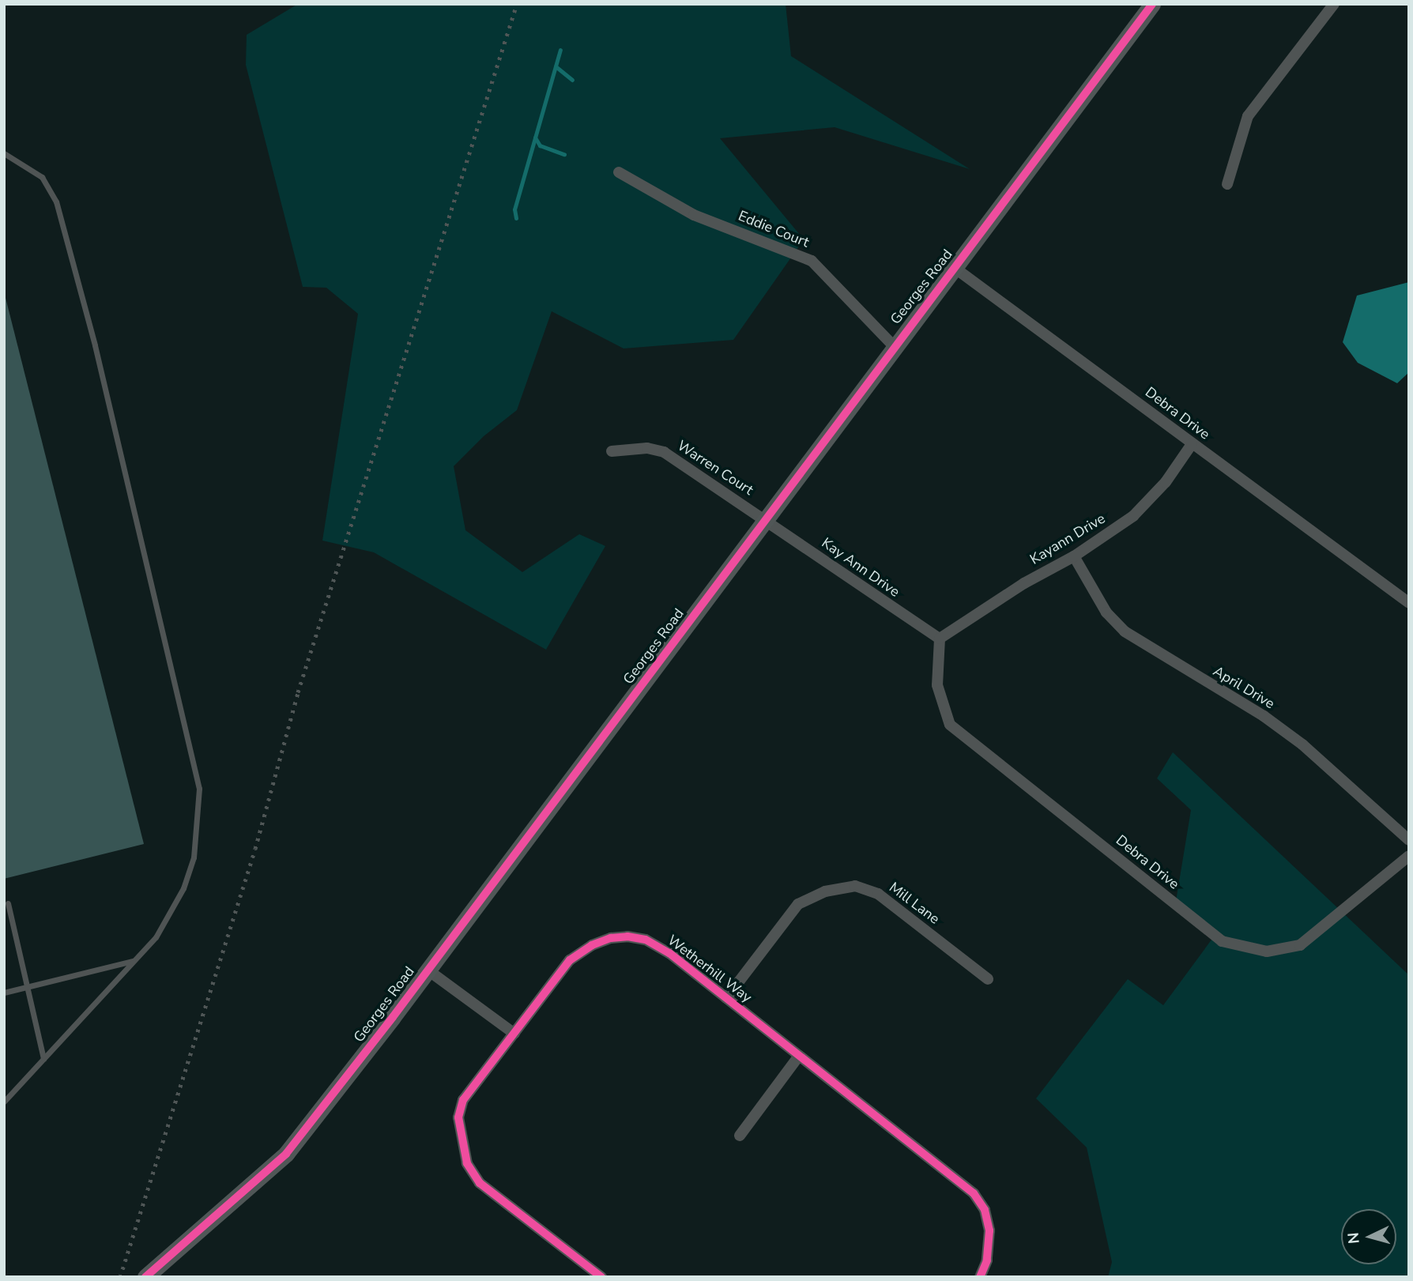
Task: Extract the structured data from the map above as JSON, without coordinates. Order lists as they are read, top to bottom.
{
  "streets": {
    "street": [
      "Eddie Court",
      "Georges Road",
      "Debra Drive",
      "Warren Court",
      "Kayann Drive",
      "Kay Ann Drive",
      "April Drive",
      "Mill Lane",
      "Wetherhill Way"
    ]
  },
  "crossings": [
    ["Eddie Court", "Georges Road"],
    ["Georges Road", "Debra Drive"],
    ["Georges Road", "Warren Court"],
    ["Georges Road", "Kay Ann Drive"],
    ["Debra Drive", "Kayann Drive"],
    ["Debra Drive", "Kay Ann Drive"],
    ["Warren Court", "Kay Ann Drive"],
    ["Kayann Drive", "Kay Ann Drive"],
    ["Kayann Drive", "April Drive"],
    ["Mill Lane", "Wetherhill Way"]
  ],
  "north": "left"
}
